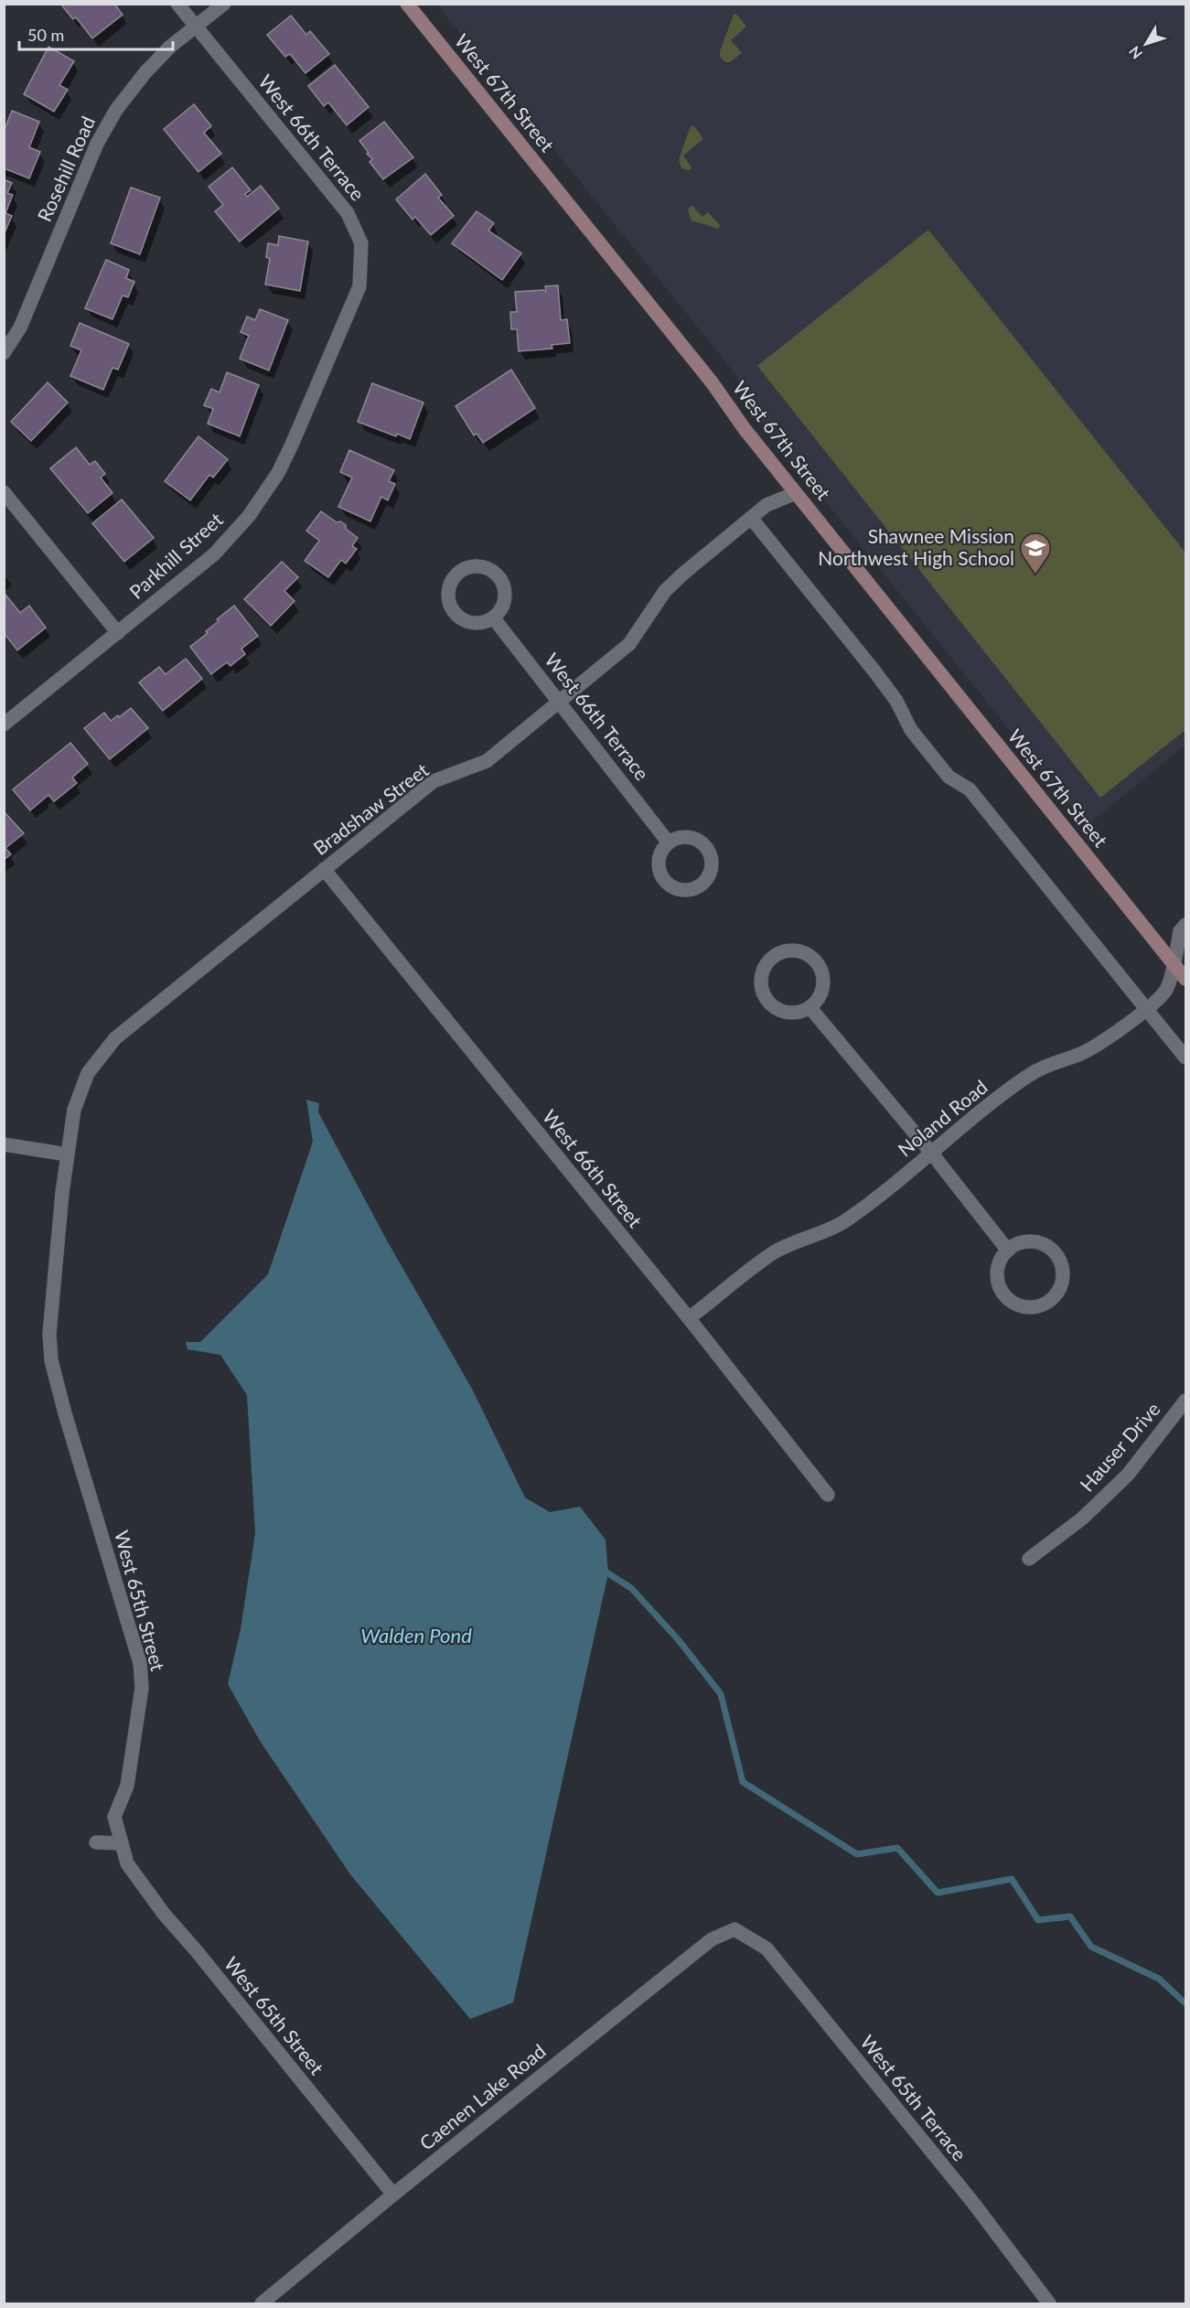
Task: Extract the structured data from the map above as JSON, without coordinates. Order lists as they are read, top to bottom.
{
  "streets": {
    "street": [
      "West 67th Street",
      "West 66th Terrace",
      "Rosehill Road",
      "Parkhill Street",
      "Bradshaw Street",
      "Noland Road",
      "West 66th Street",
      "Hauser Drive",
      "West 65th Street",
      "Caenen Lake Road",
      "West 65th Terrace"
    ]
  },
  "crossings": [
    ["West 67th Street", "Bradshaw Street"],
    ["West 67th Street", "Noland Road"],
    ["West 66th Terrace", "Rosehill Road"],
    ["West 66th Terrace", "Parkhill Street"],
    ["West 66th Terrace", "Bradshaw Street"],
    ["Bradshaw Street", "West 66th Street"],
    ["Bradshaw Street", "West 65th Street"],
    ["Noland Road", "West 66th Street"],
    ["West 65th Street", "Caenen Lake Road"],
    ["Caenen Lake Road", "West 65th Terrace"]
  ],
  "water": ["Walden Pond"],
  "places": {
    "school or university": ["Shawnee Mission Northwest High School"]
  },
  "scale_bar": "50 m",
  "north": "bottom left"
}
